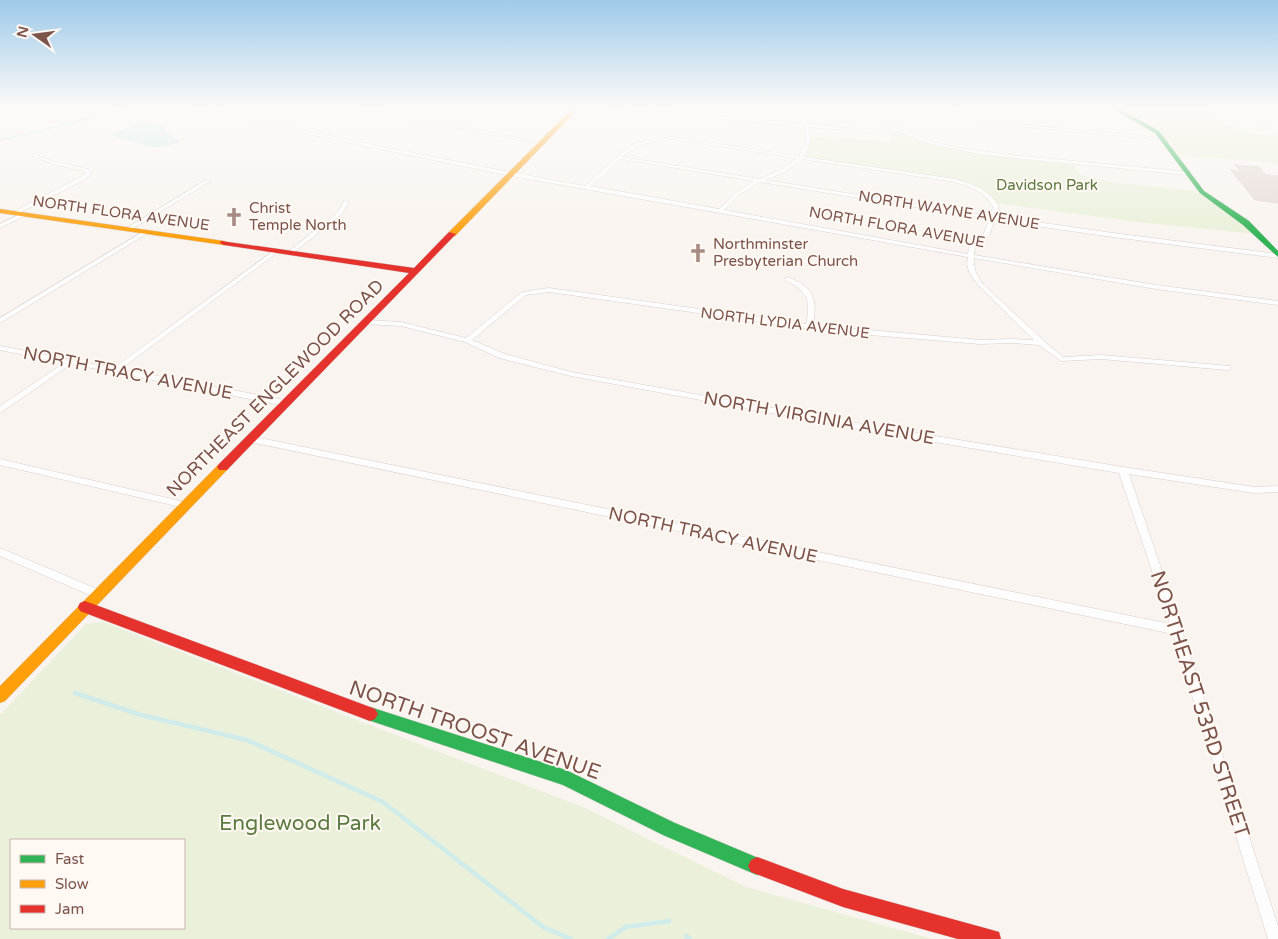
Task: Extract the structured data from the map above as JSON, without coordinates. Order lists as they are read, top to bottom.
{
  "streets": {
    "street": [
      "NORTH WAYNE AVENUE",
      "NORTH FLORA AVENUE",
      "NORTH LYDIA AVENUE",
      "NORTH TRACY AVENUE",
      "NORTHEAST ENGLEWOOD ROAD",
      "NORTH VIRGINIA AVENUE",
      "NORTHEAST 53RD STREET",
      "NORTH TROOST AVENUE"
    ]
  },
  "crossings": [
    ["NORTH FLORA AVENUE", "NORTHEAST ENGLEWOOD ROAD"],
    ["NORTH LYDIA AVENUE", "NORTH VIRGINIA AVENUE"],
    ["NORTH TRACY AVENUE", "NORTHEAST ENGLEWOOD ROAD"],
    ["NORTH TRACY AVENUE", "NORTHEAST 53RD STREET"],
    ["NORTHEAST ENGLEWOOD ROAD", "NORTH VIRGINIA AVENUE"],
    ["NORTHEAST ENGLEWOOD ROAD", "NORTH TROOST AVENUE"],
    ["NORTH VIRGINIA AVENUE", "NORTHEAST 53RD STREET"]
  ],
  "parks": ["Davidson Park", "Englewood Park"],
  "places": {
    "church": ["Christ Temple North", "Northminster Presbyterian Church"]
  },
  "legend": ["Fast", "Slow", "Jam"],
  "north": "left"
}
